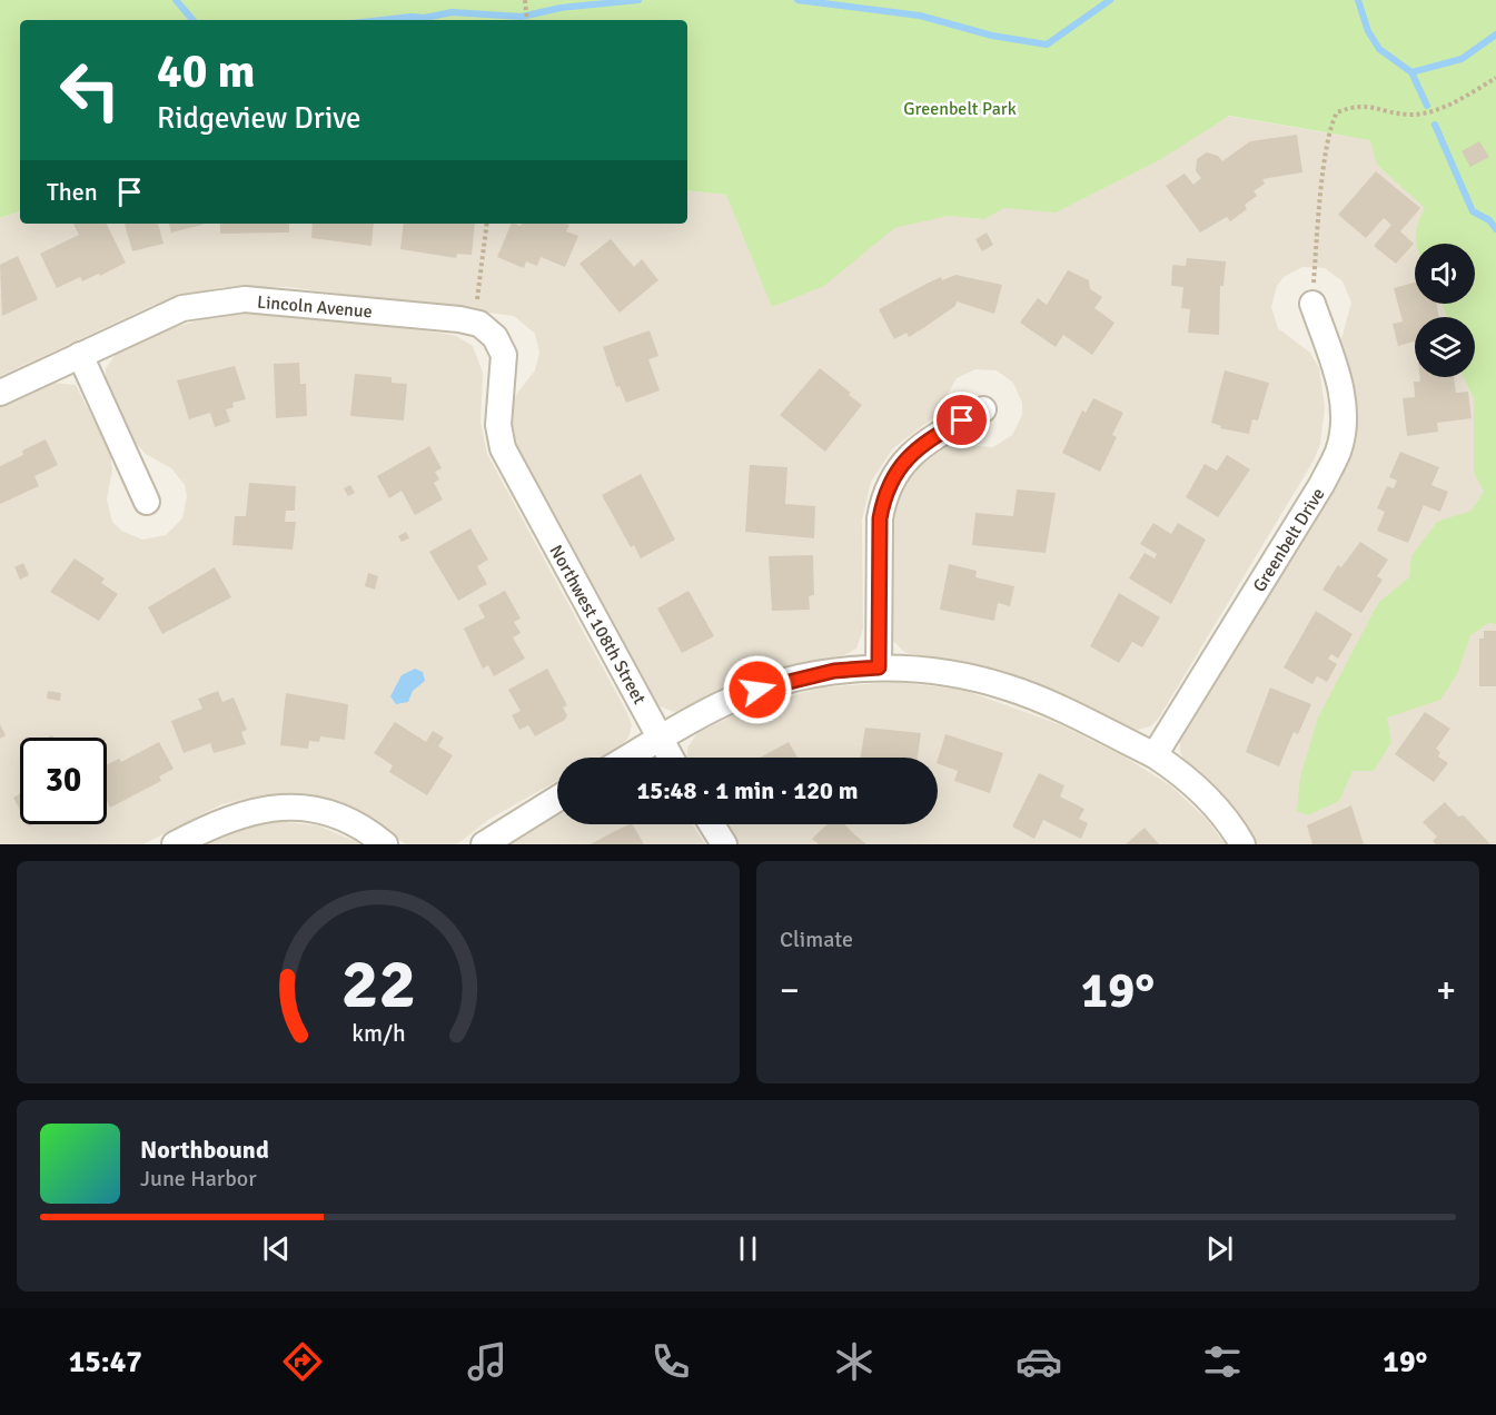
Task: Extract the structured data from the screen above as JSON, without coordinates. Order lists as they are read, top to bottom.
{
  "streets": {
    "street": ["Lincoln Avenue", "Greenbelt Drive", "Northwest 108th Street"]
  },
  "crossings": [
    ["Lincoln Avenue", "Northwest 108th Street"]
  ],
  "parks": ["Greenbelt Park"],
  "page": {
    "turn": ["40 m", "Ridgeview Drive"],
    "then": "Then",
    "limit": "30",
    "trip": "15:48 · 1 min · 120 m",
    "tile": "Climate",
    "heat": ["−", "19°", "+"],
    "song": ["Northbound", "June Harbor"],
    "tabs": ["15:47", "19°"],
    "gauge": ["22", "km/h"]
  }
}
